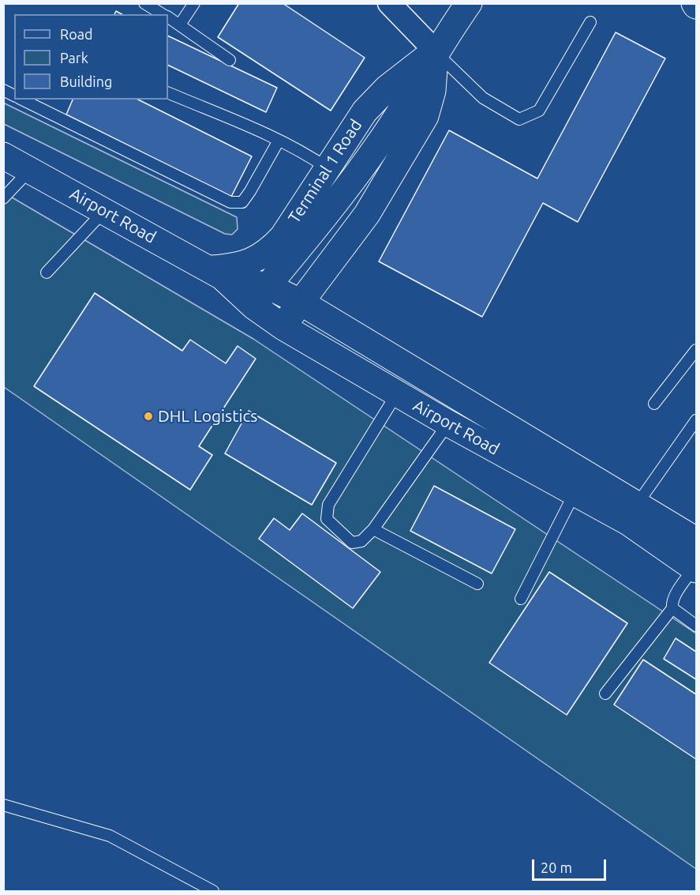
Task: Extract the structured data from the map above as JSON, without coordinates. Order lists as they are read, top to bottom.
{
  "streets": {
    "street": ["Terminal 1 Road", "Airport Road"]
  },
  "crossings": [
    ["Terminal 1 Road", "Airport Road"]
  ],
  "places": ["DHL Logistics"],
  "legend": ["Road", "Park", "Building"],
  "scale_bar": "20 m"
}
